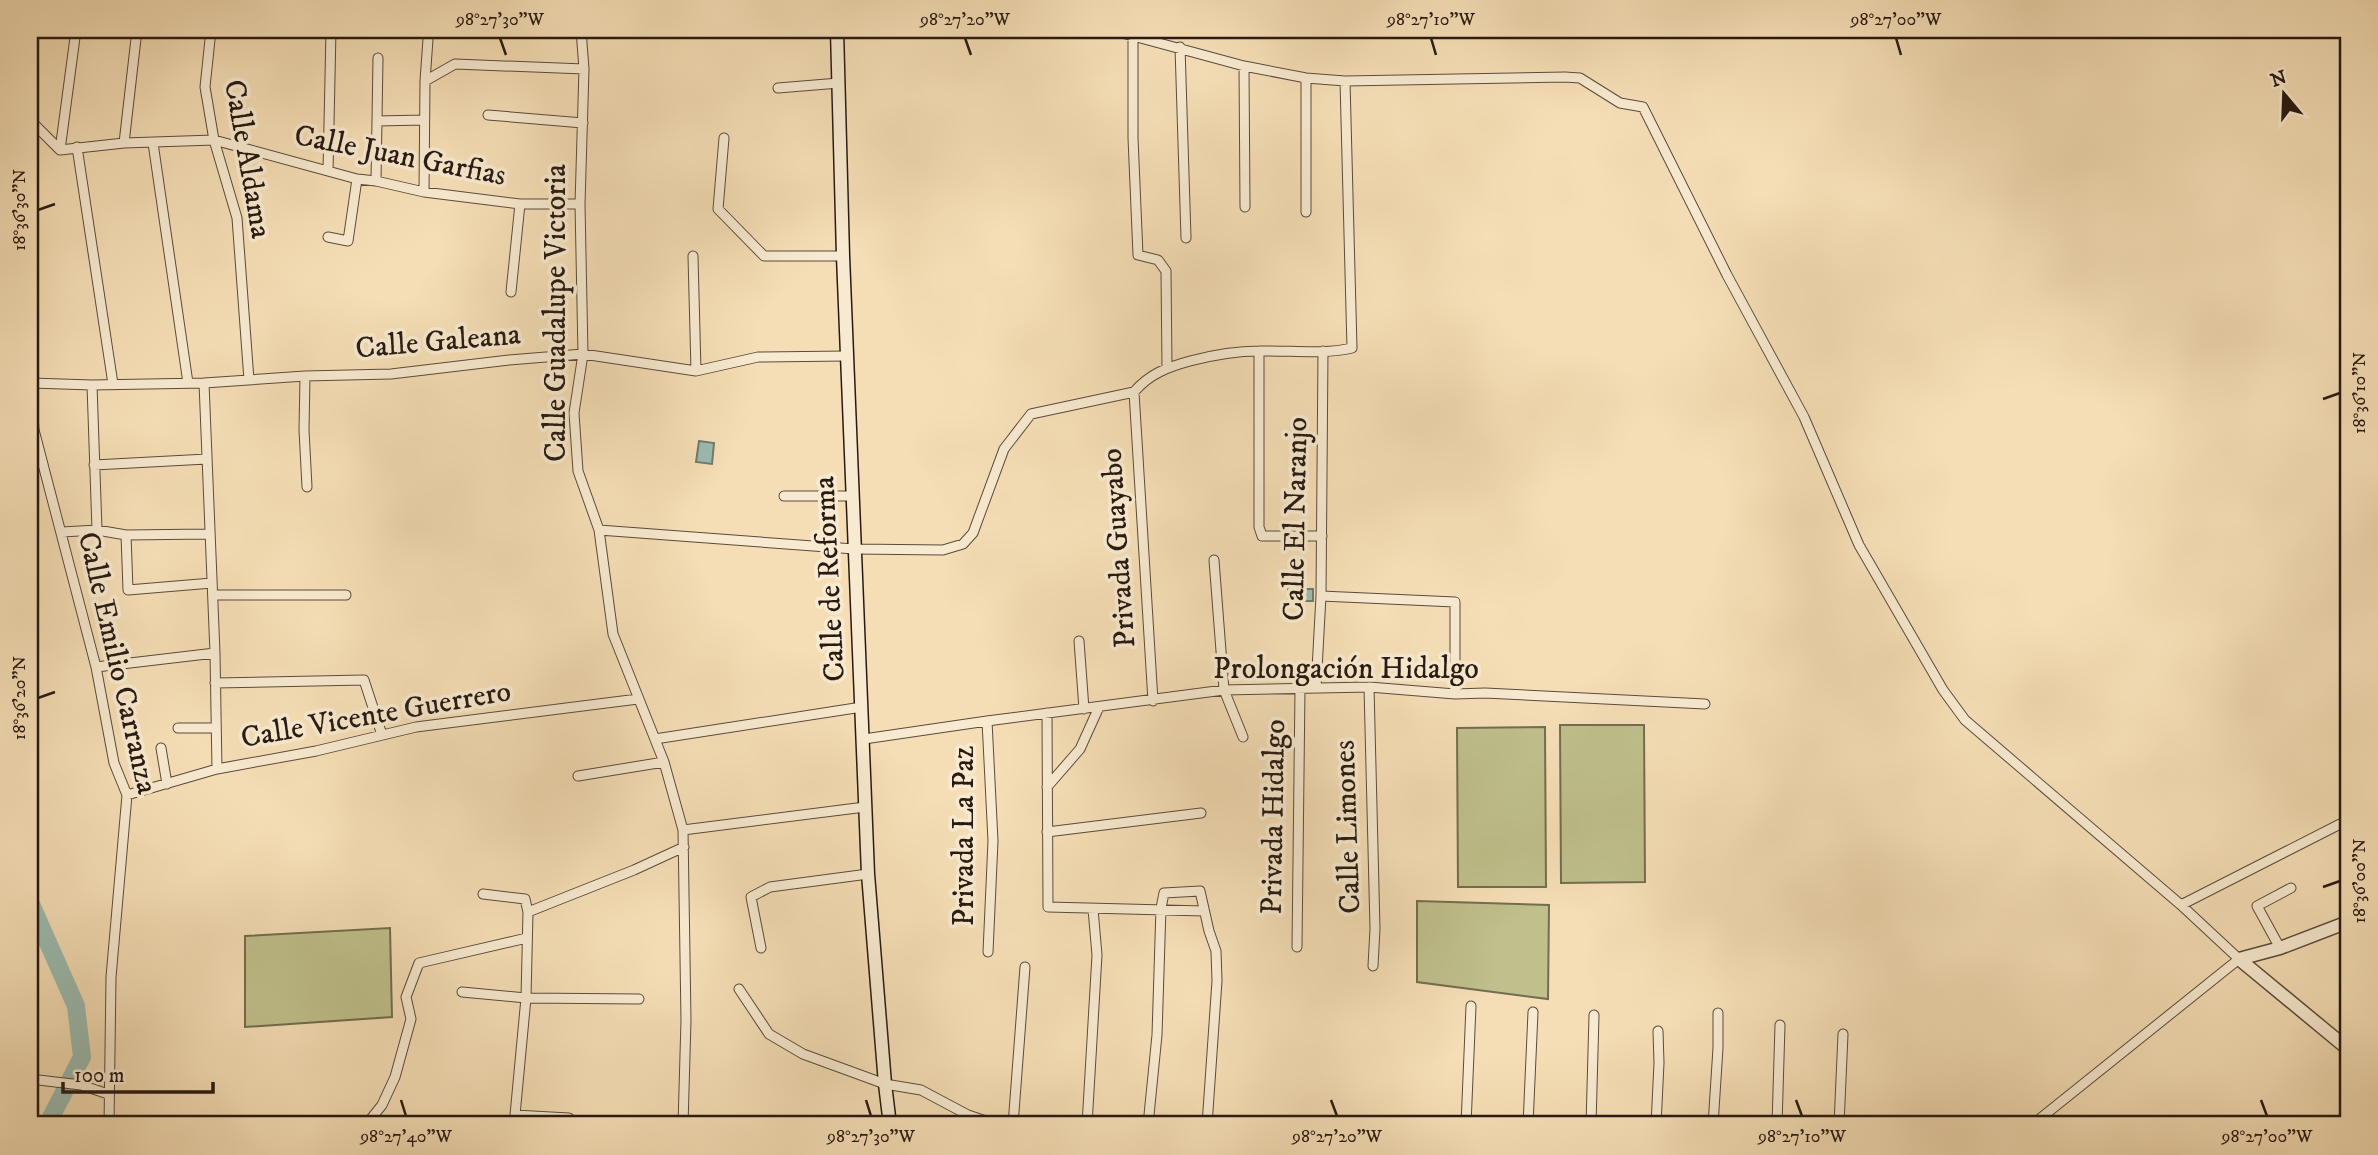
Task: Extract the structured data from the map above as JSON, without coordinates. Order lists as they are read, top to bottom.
{
  "streets": {
    "main road": ["Calle de Reforma"],
    "street": [
      "Calle Juan Garfias",
      "Calle Aldama",
      "Calle Guadalupe Victoria",
      "Calle Galeana",
      "Calle El Naranjo",
      "Privada Guayabo",
      "Calle Emilio Carranza",
      "Prolongación Hidalgo",
      "Calle Vicente Guerrero",
      "Privada Hidalgo",
      "Calle Limones",
      "Privada La Paz"
    ]
  },
  "crossings": [
    ["Calle Juan Garfias", "Calle Aldama"],
    ["Calle Juan Garfias", "Calle Guadalupe Victoria"],
    ["Calle Aldama", "Calle Galeana"],
    ["Calle Guadalupe Victoria", "Calle Galeana"],
    ["Calle Guadalupe Victoria", "Calle Vicente Guerrero"],
    ["Calle Galeana", "Calle de Reforma"],
    ["Calle Galeana", "Calle Emilio Carranza"],
    ["Calle El Naranjo", "Prolongación Hidalgo"],
    ["Privada Guayabo", "Prolongación Hidalgo"],
    ["Calle de Reforma", "Prolongación Hidalgo"],
    ["Calle Emilio Carranza", "Calle Vicente Guerrero"],
    ["Prolongación Hidalgo", "Privada Hidalgo"],
    ["Prolongación Hidalgo", "Calle Limones"],
    ["Prolongación Hidalgo", "Privada La Paz"]
  ],
  "scale_bar": "100 m",
  "north": "top",
  "coordinates": [
    "98°27'30\"W",
    "98°27'20\"W",
    "98°27'10\"W",
    "98°27'00\"W",
    "18°36'30\"N",
    "18°36'10\"N",
    "18°36'20\"N",
    "18°36'00\"N",
    "98°27'40\"W"
  ]
}
